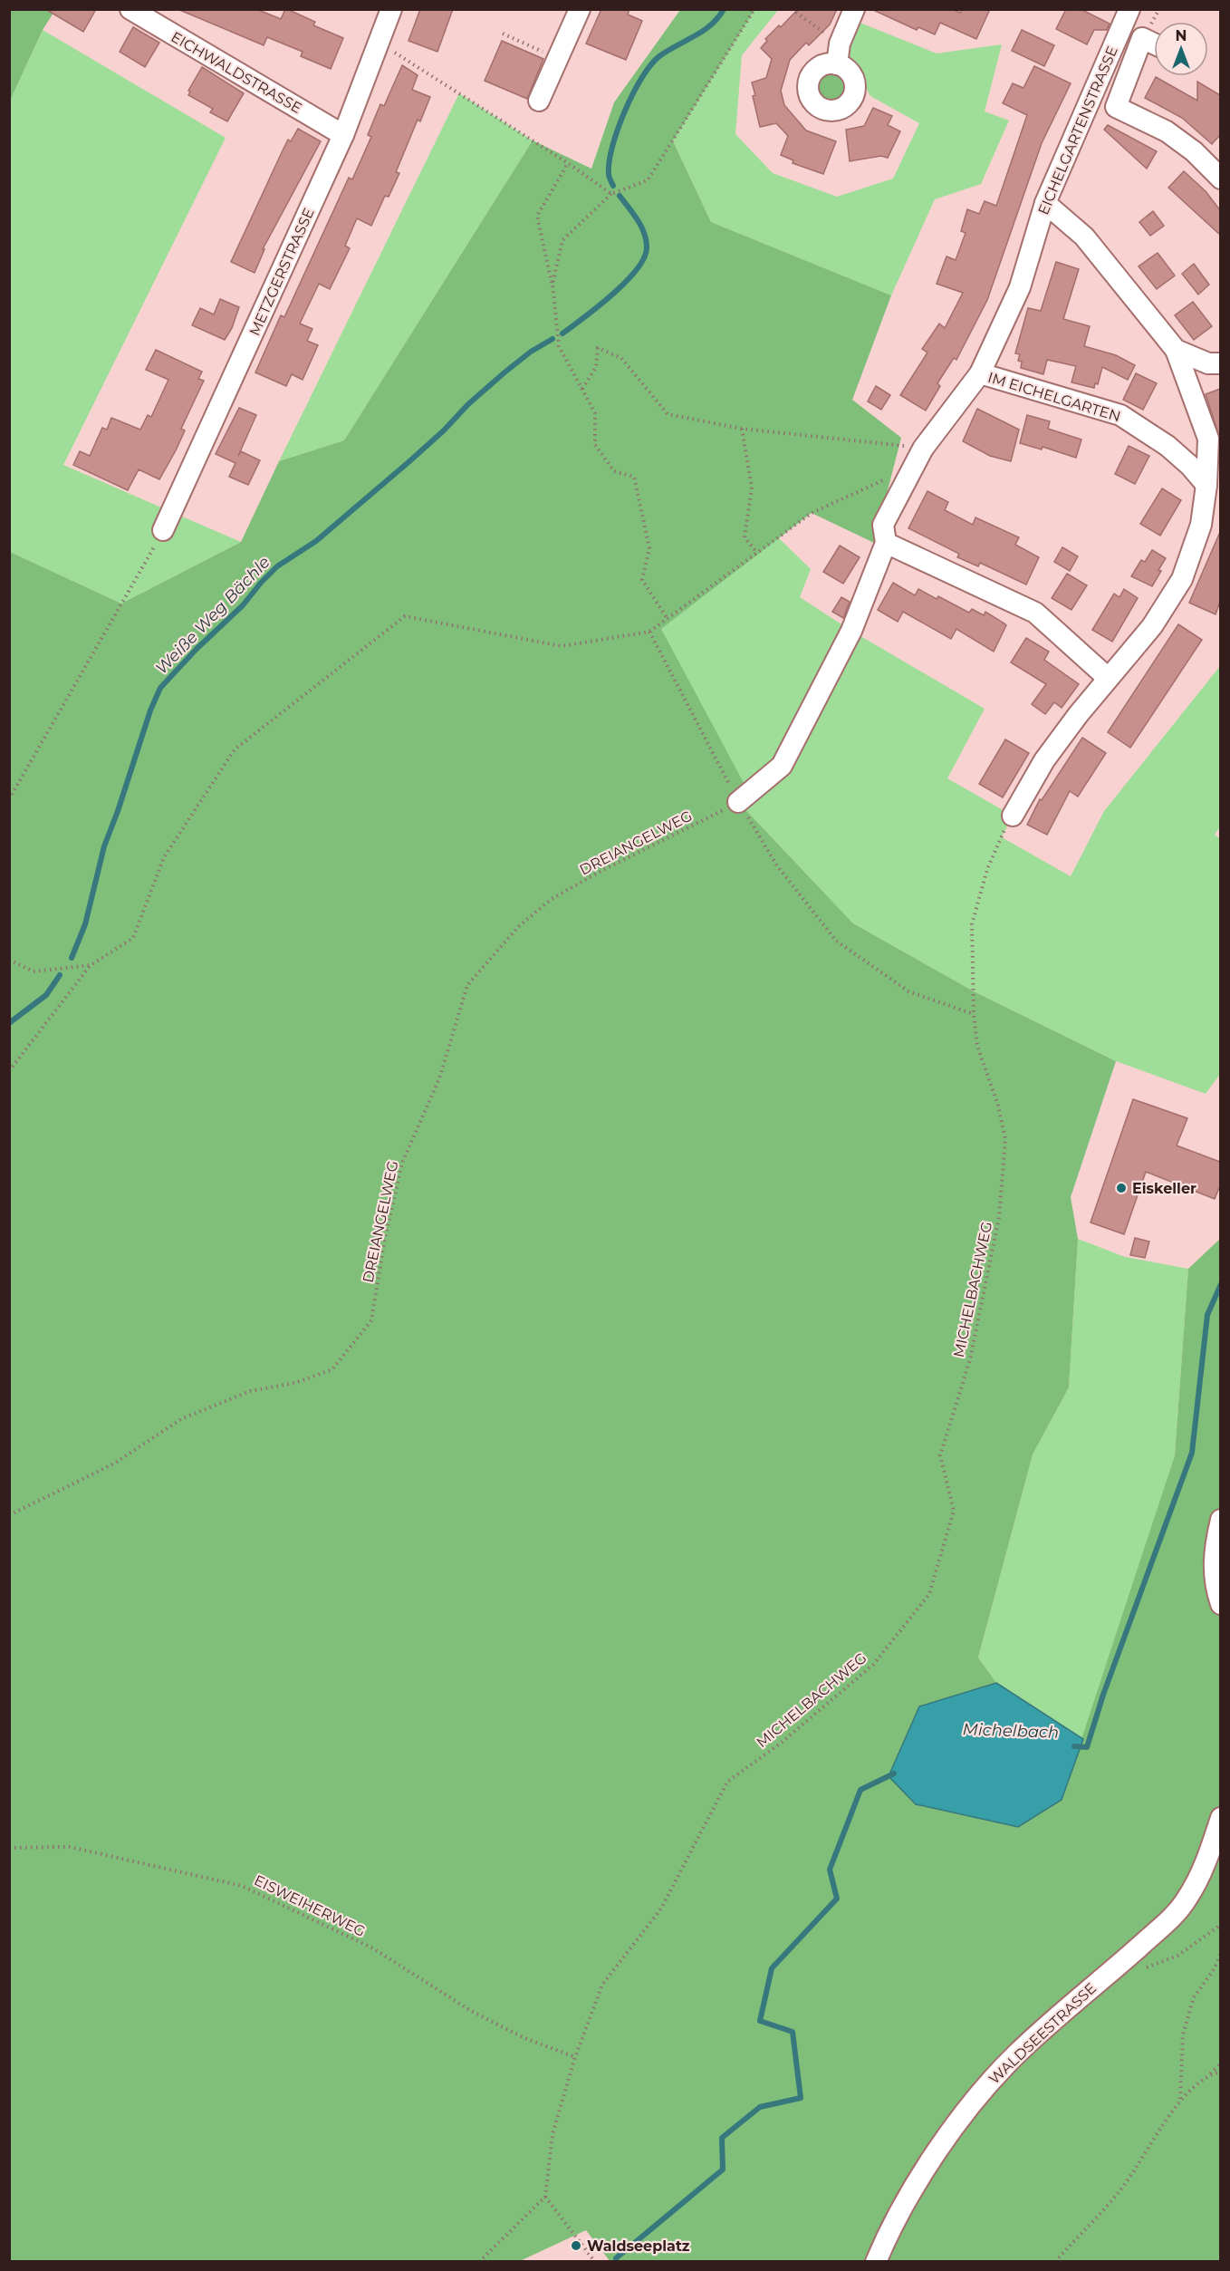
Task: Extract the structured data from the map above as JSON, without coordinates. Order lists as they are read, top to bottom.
{
  "streets": {
    "street": [
      "EICHWALDSTRASSE",
      "EICHELGARTENSTRASSE",
      "METZGERSTRASSE",
      "IM EICHELGARTEN",
      "WALDSEESTRASSE"
    ],
    "path": ["DREIANGELWEG", "MICHELBACHWEG", "EISWEIHERWEG"]
  },
  "crossings": [
    ["EICHWALDSTRASSE", "METZGERSTRASSE"],
    ["EICHELGARTENSTRASSE", "IM EICHELGARTEN"],
    ["IM EICHELGARTEN", "DREIANGELWEG"],
    ["MICHELBACHWEG", "EISWEIHERWEG"]
  ],
  "water": ["Weiße Weg Bächle", "Michelbach"],
  "places": ["Eiskeller", "Waldseeplatz"],
  "north": "top"
}
